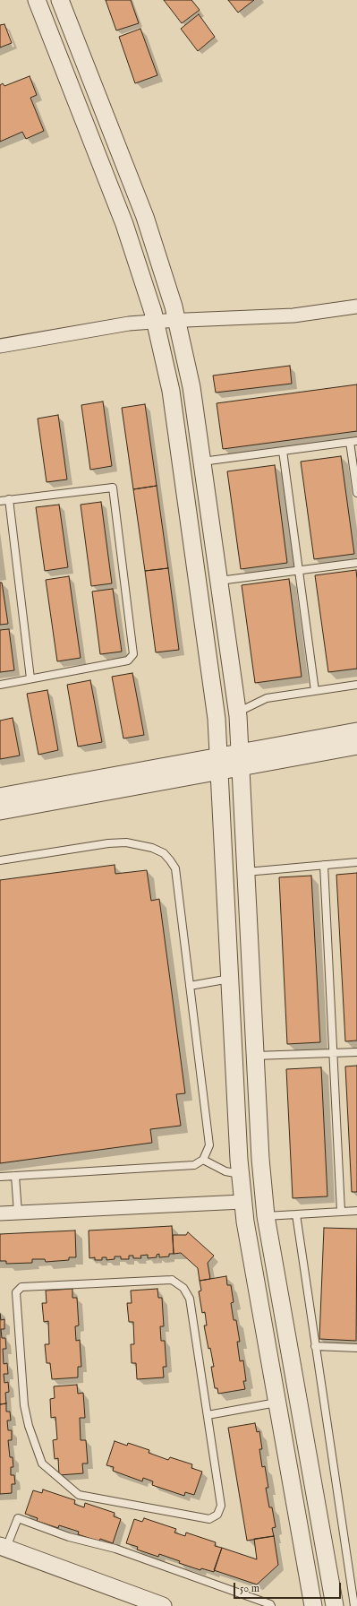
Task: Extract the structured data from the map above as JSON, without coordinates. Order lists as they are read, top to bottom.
{
  "scale_bar": "50 m"
}
